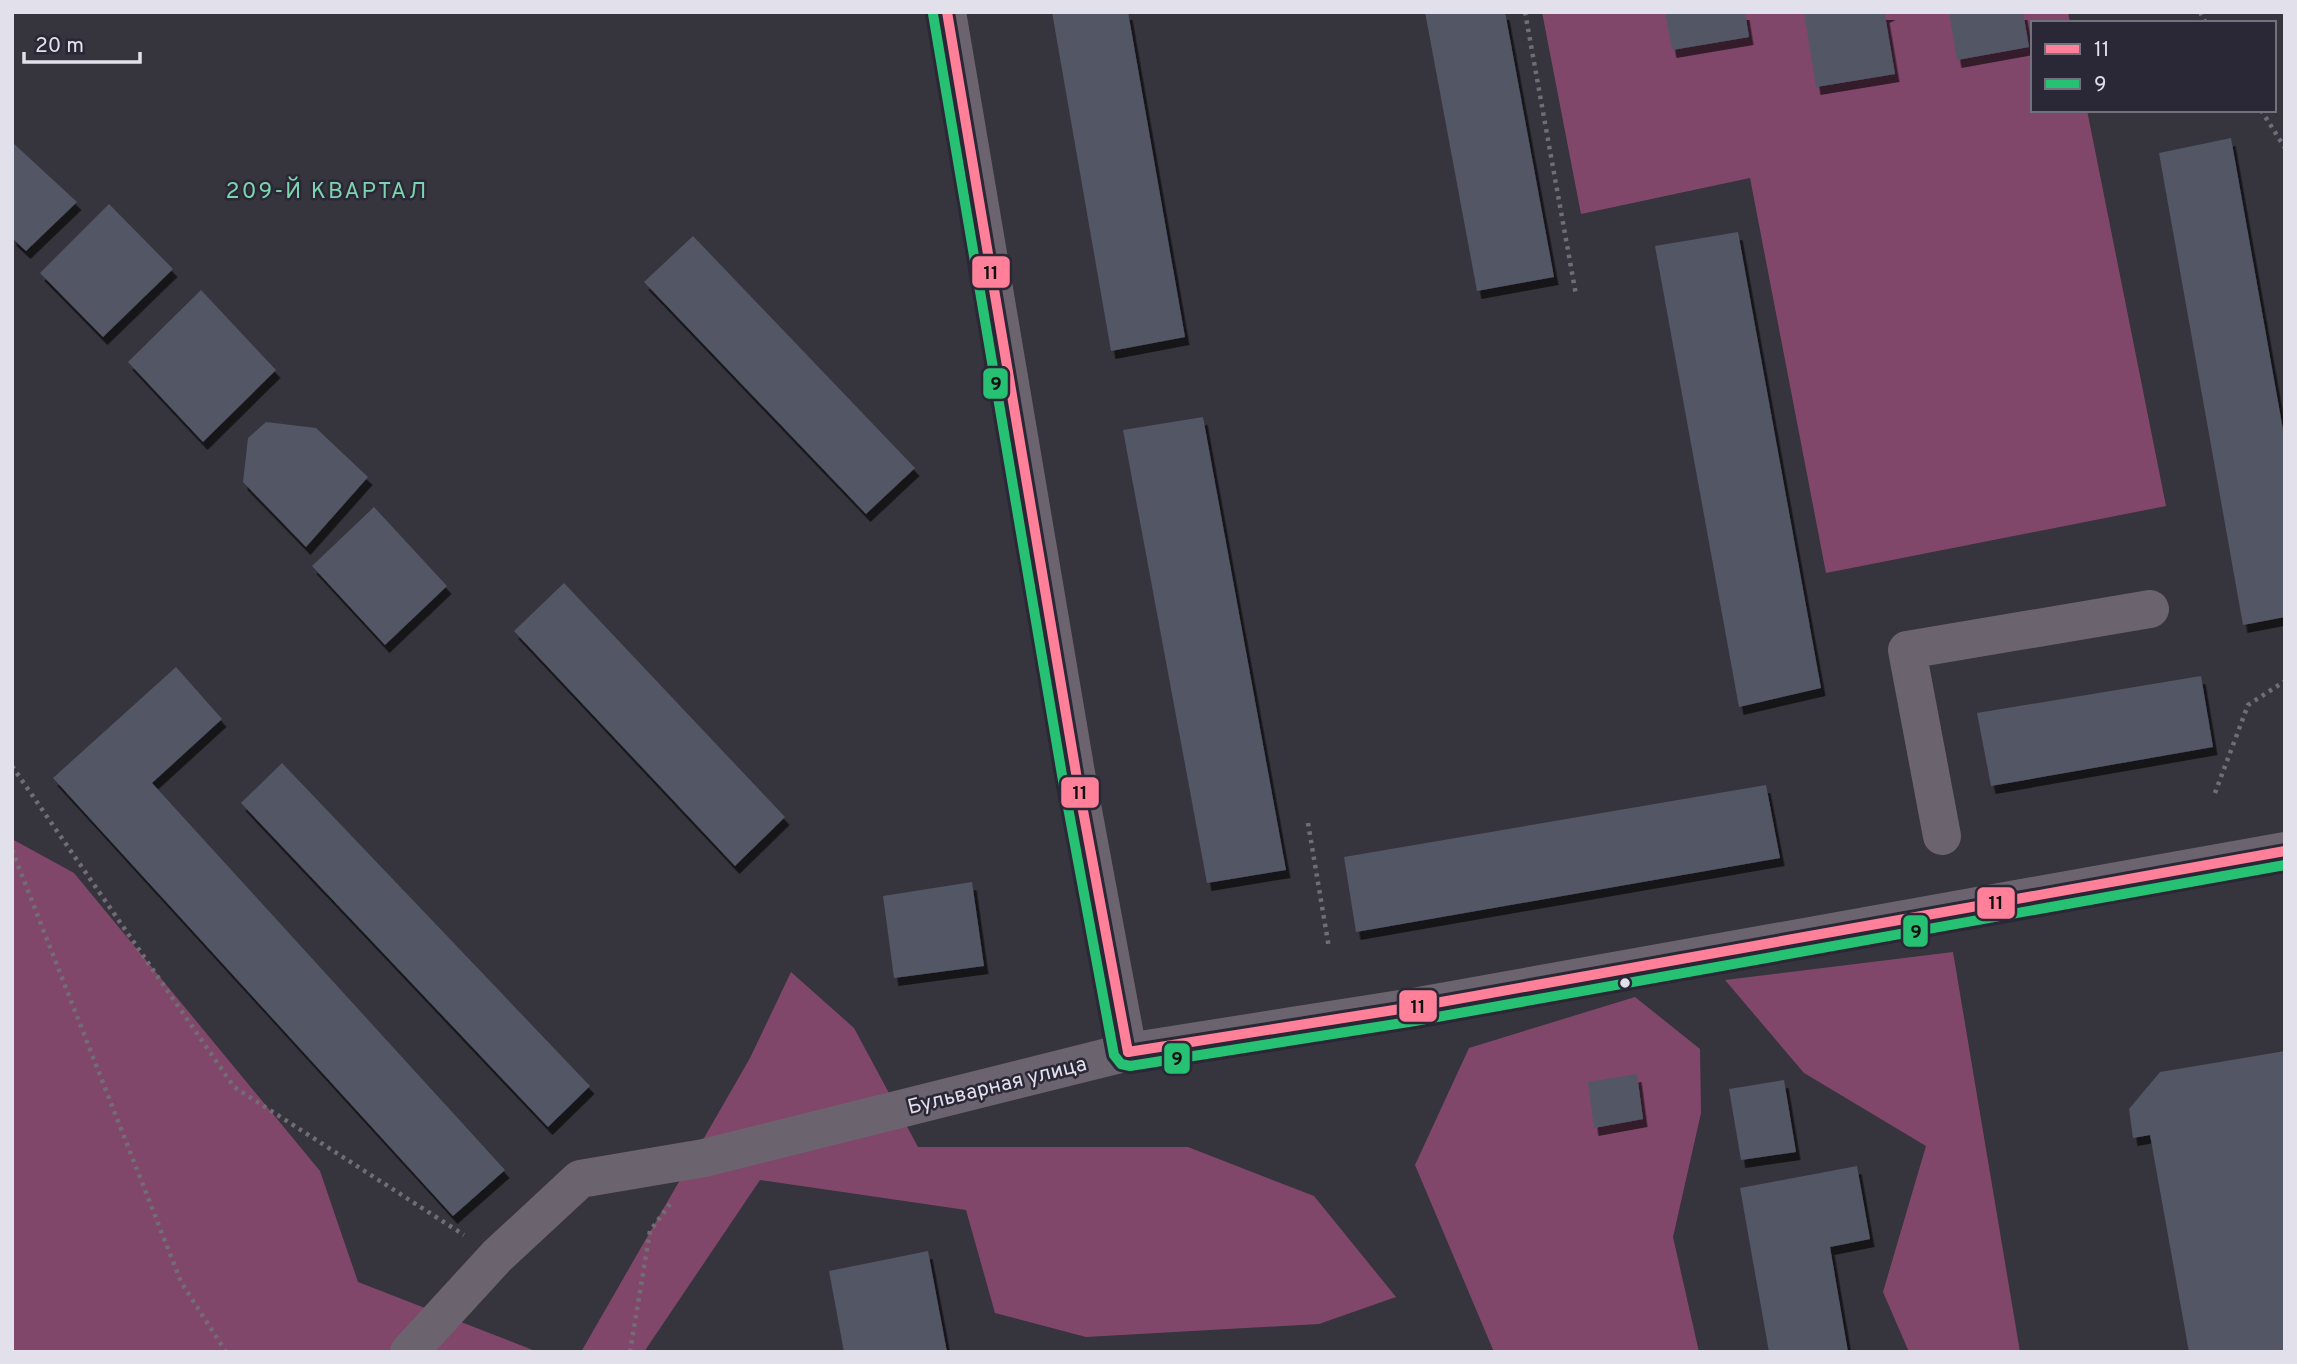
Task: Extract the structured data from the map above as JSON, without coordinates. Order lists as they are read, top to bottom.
{
  "streets": {
    "street": ["Бульварная улица"]
  },
  "districts": ["209-Й КВАРТАЛ"],
  "lines": ["transit line 11", "transit line 9"],
  "legend": ["11", "9"],
  "scale_bar": "20 m"
}
